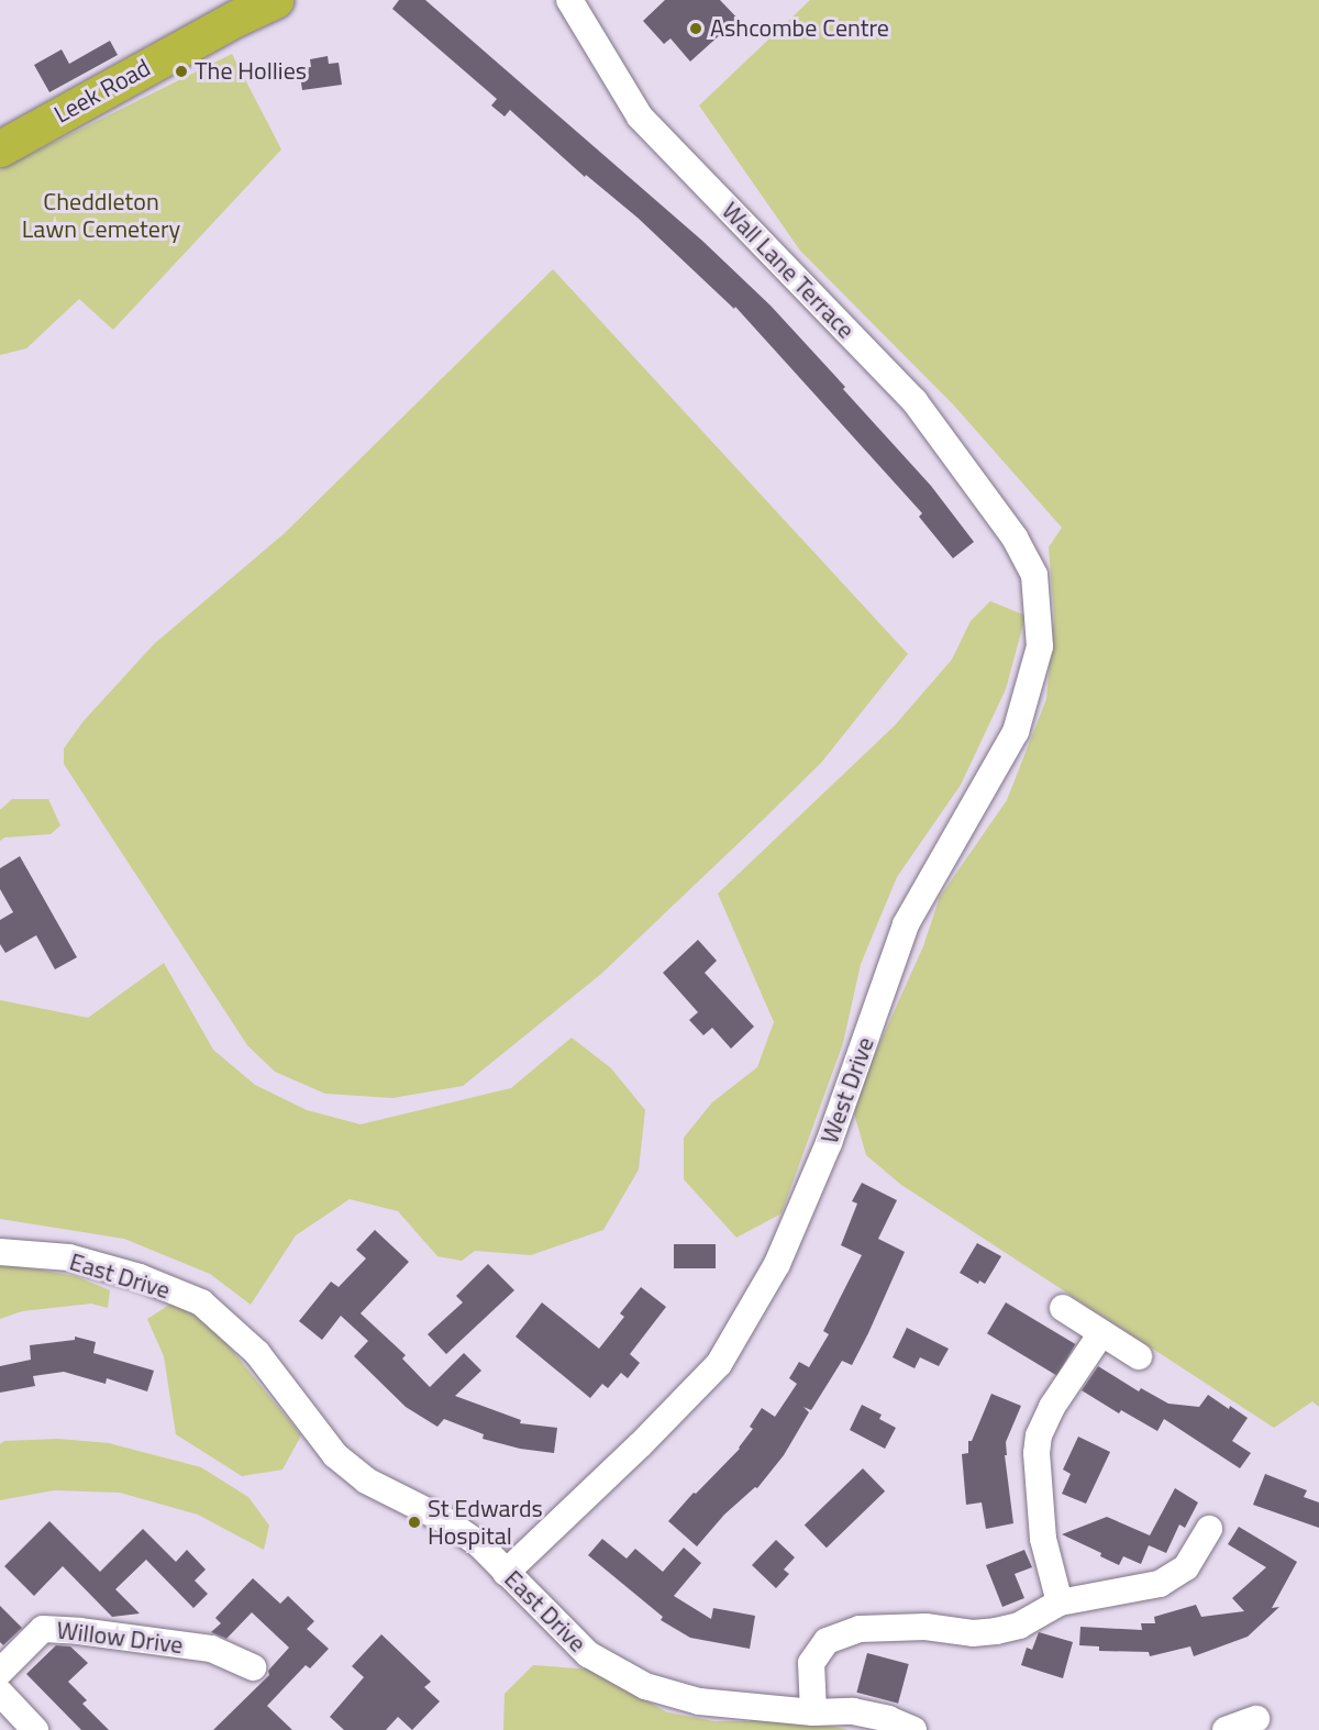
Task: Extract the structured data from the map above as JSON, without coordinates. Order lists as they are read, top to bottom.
{
  "streets": {
    "highway": ["Leek Road"],
    "street": [
      "Wall Lane Terrace",
      "West Drive",
      "East Drive",
      "Willow Drive"
    ]
  },
  "crossings": [
    ["Wall Lane Terrace", "West Drive"],
    ["West Drive", "East Drive"]
  ],
  "parks": ["Cheddleton Lawn Cemetery"],
  "places": ["Ashcombe Centre", "The Hollies", "St Edwards Hospital"]
}
